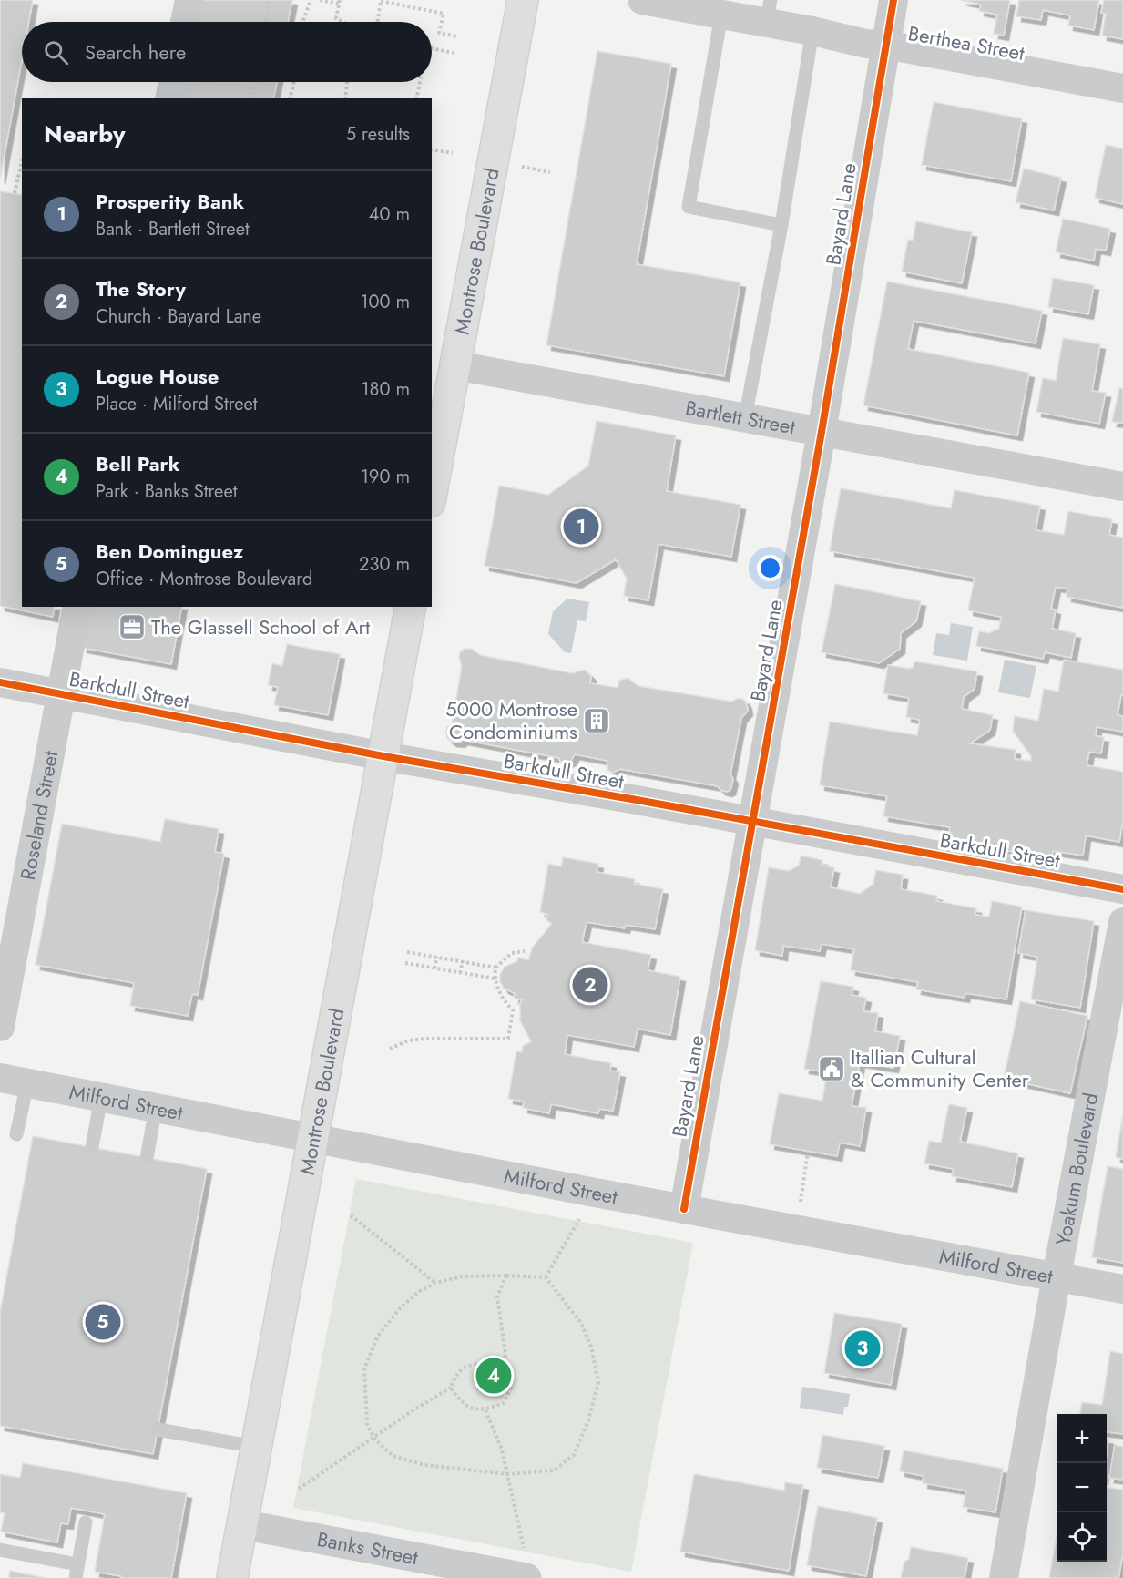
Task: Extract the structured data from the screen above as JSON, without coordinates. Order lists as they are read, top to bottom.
{
  "streets": {
    "main road": ["Montrose Boulevard"],
    "street": [
      "Berthea Street",
      "Bayard Lane",
      "Bartlett Street",
      "Barkdull Street",
      "Roseland Street",
      "Milford Street",
      "Yoakum Boulevard",
      "Banks Street"
    ]
  },
  "crossings": [
    ["Berthea Street", "Bayard Lane"],
    ["Bayard Lane", "Bartlett Street"],
    ["Bayard Lane", "Barkdull Street"],
    ["Bayard Lane", "Milford Street"],
    ["Montrose Boulevard", "Bartlett Street"],
    ["Montrose Boulevard", "Barkdull Street"],
    ["Montrose Boulevard", "Milford Street"],
    ["Montrose Boulevard", "Banks Street"],
    ["Barkdull Street", "Roseland Street"],
    ["Milford Street", "Yoakum Boulevard"]
  ],
  "places": {
    "office": ["The Glassell School of Art"],
    "building": ["5000 Montrose Condominiums"],
    "public building": ["Itallian Cultural & Community Center"]
  },
  "page": {
    "search": "Search here",
    "heading": ["Nearby", "5 results"],
    "list": [
      {
        "mark": "1",
        "name": "Prosperity Bank",
        "note": "Bank · Bartlett Street",
        "value": "40 m"
      },
      {
        "mark": "2",
        "name": "The Story",
        "note": "Church · Bayard Lane",
        "value": "100 m"
      },
      {
        "mark": "3",
        "name": "Logue House",
        "note": "Place · Milford Street",
        "value": "180 m"
      },
      {
        "mark": "4",
        "name": "Bell Park",
        "note": "Park · Banks Street",
        "value": "190 m"
      },
      {
        "mark": "5",
        "name": "Ben Dominguez",
        "note": "Office · Montrose Boulevard",
        "value": "230 m"
      }
    ],
    "pins": [
      "1",
      "2",
      "5",
      "3",
      "4"
    ],
    "map_buttons": ["+", "−"]
  }
}
